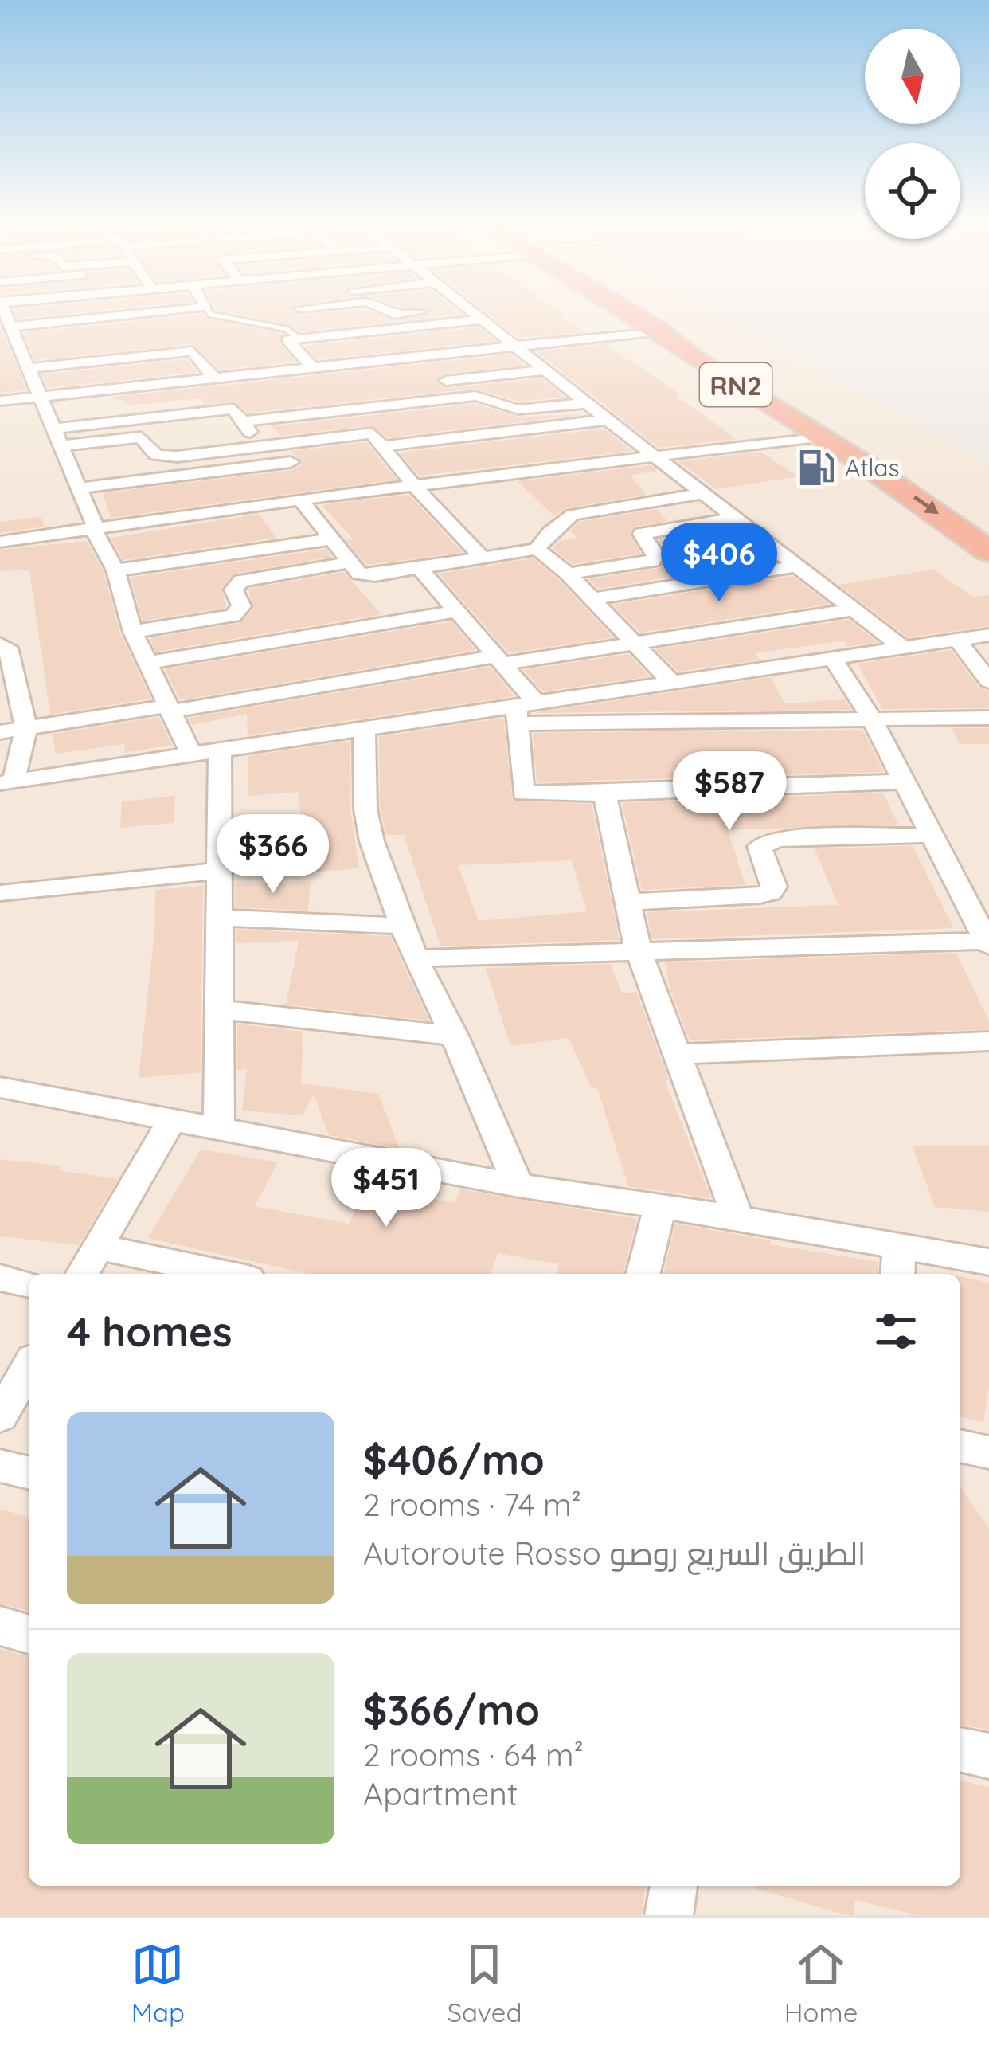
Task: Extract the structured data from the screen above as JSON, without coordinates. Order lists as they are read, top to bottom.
{
  "streets": {
    "highway": ["RN2"]
  },
  "places": {
    "fuel station": ["Atlas"]
  },
  "north": "bottom",
  "page": {
    "price": [
      "$406",
      "$587",
      "$366",
      "$451"
    ],
    "heading": "4 homes",
    "list": [
      {
        "name": "$406/mo",
        "note": "2 rooms · 74 m² · Autoroute Rosso الطريق السريع روصو"
      },
      {
        "name": "$366/mo",
        "note": "2 rooms · 64 m² · Apartment"
      }
    ],
    "tabs": ["Map", "Saved", "Home"]
  }
}
